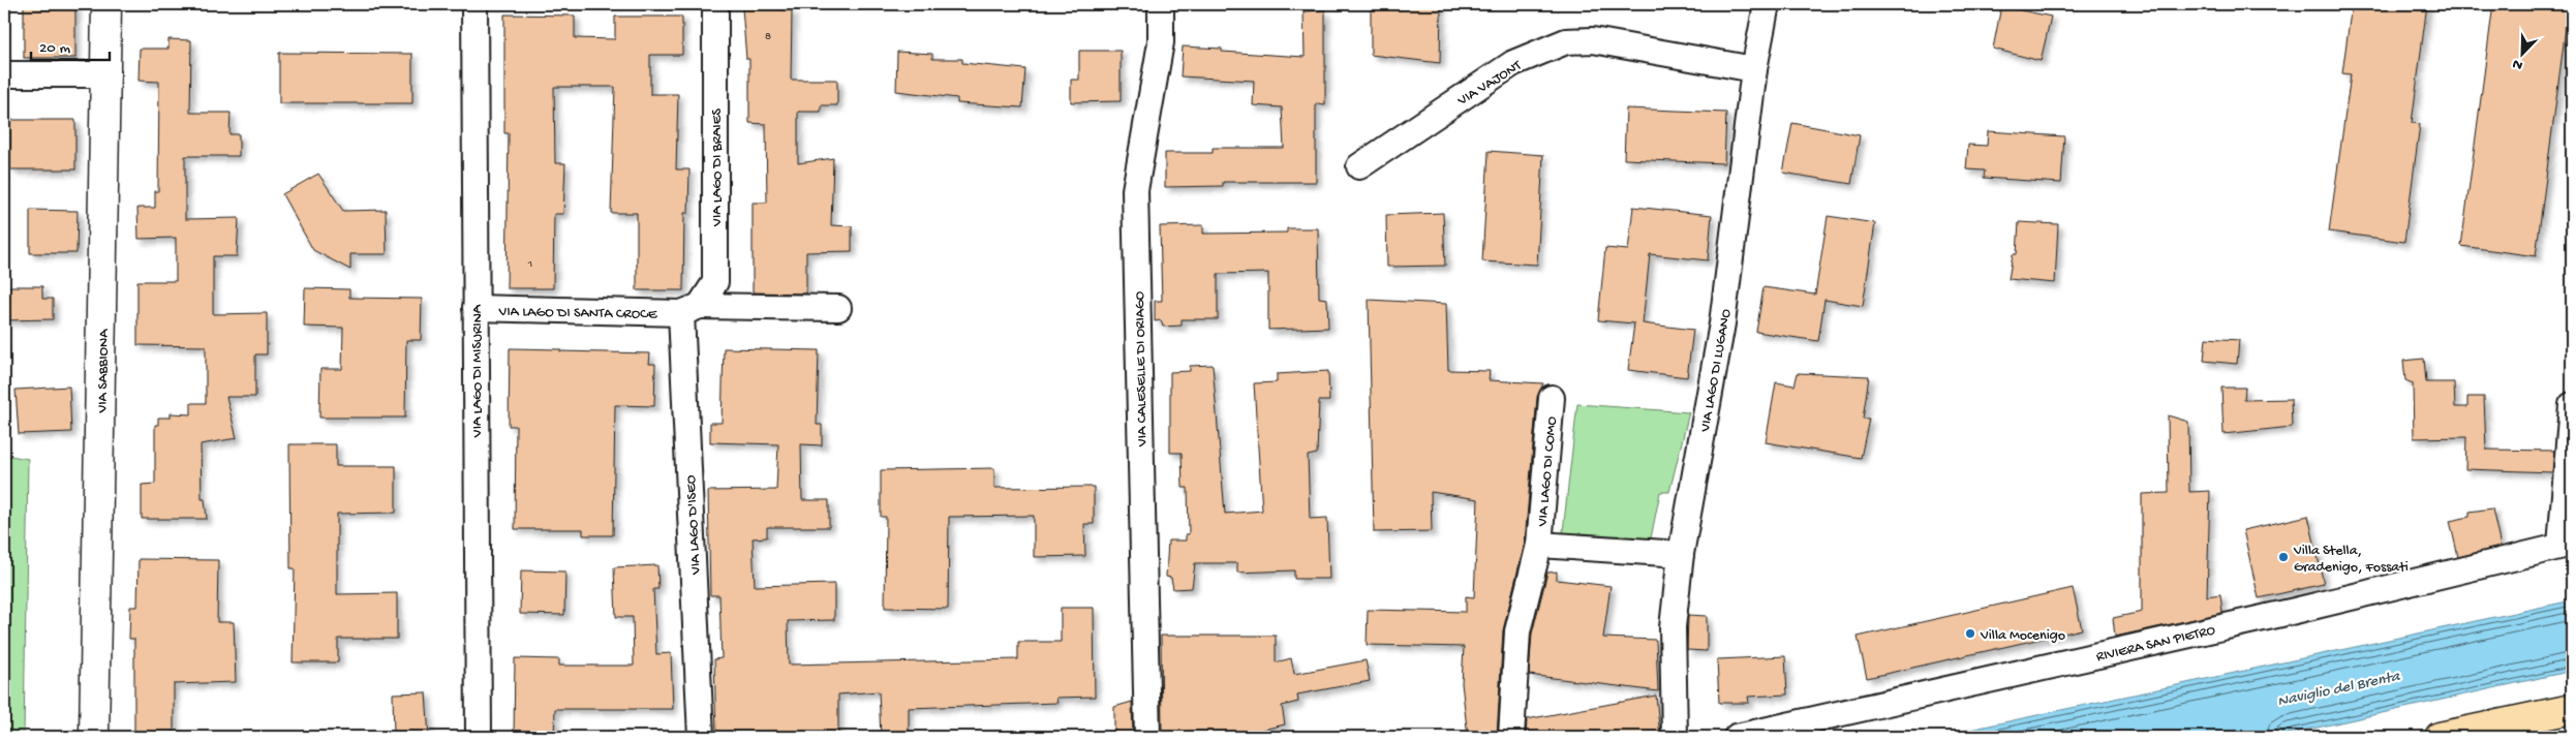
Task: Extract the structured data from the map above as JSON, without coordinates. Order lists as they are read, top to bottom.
{
  "streets": {
    "street": [
      "VIA VAJONT",
      "VIA LAGO DI BRAIES",
      "VIA LAGO DI SANTA CROCE",
      "VIA CALESELLE DI ORIAGO",
      "VIA LAGO DI LUGANO",
      "VIA SABBIONA",
      "VIA LAGO DI MISURINA",
      "VIA LAGO DI COMO",
      "VIA LAGO D'ISEO",
      "RIVIERA SAN PIETRO"
    ]
  },
  "crossings": [
    ["VIA VAJONT", "VIA LAGO DI LUGANO"],
    ["VIA LAGO DI BRAIES", "VIA LAGO DI SANTA CROCE"],
    ["VIA LAGO DI BRAIES", "VIA LAGO D'ISEO"],
    ["VIA LAGO DI SANTA CROCE", "VIA LAGO DI MISURINA"],
    ["VIA LAGO DI SANTA CROCE", "VIA LAGO D'ISEO"],
    ["VIA LAGO DI LUGANO", "VIA LAGO DI COMO"]
  ],
  "water": ["Naviglio del Brenta"],
  "places": ["Villa Stella, Gradenigo, Fossati", "Villa Mocenigo"],
  "house_numbers": ["8", "1"],
  "scale_bar": "20 m",
  "north": "bottom left"
}
